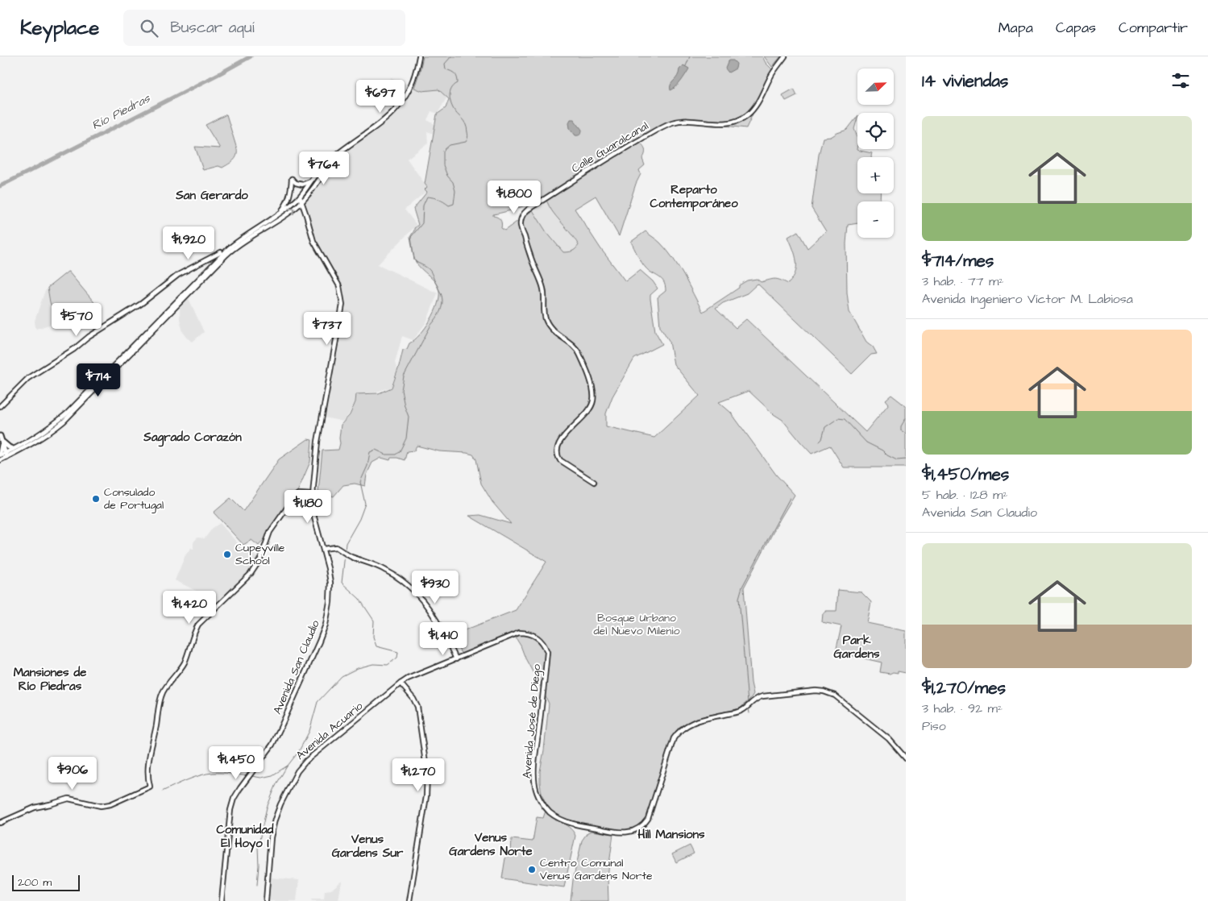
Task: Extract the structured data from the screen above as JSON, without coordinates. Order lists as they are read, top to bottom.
{
  "streets": {
    "street": [
      "Calle Guaralcanal",
      "Avenida San Claudio",
      "Avenida José de Diego",
      "Avenida Acuario"
    ]
  },
  "crossings": [
    ["Avenida José de Diego", "Avenida Acuario"]
  ],
  "districts": [
    "Reparto Contemporáneo",
    "San Gerardo",
    "Sagrado Corazón",
    "Park Gardens",
    "Mansiones de Río Piedras",
    "Comunidad El Hoyo I",
    "Hill Mansions",
    "Venus Gardens Norte",
    "Venus Gardens Sur"
  ],
  "water": ["Río Piedras"],
  "parks": ["Bosque Urbano del Nuevo Milenio"],
  "places": ["Consulado de Portugal", "Cupeyville School", "Centro Comunal Venus Gardens Norte"],
  "scale_bar": "200 m",
  "north": "top right",
  "page": {
    "header": "Keyplace",
    "search": "Buscar aquí",
    "nav": ["Mapa", "Capas", "Compartir"],
    "heading": "14 viviendas",
    "map_buttons": ["+", "−"],
    "price": [
      "$697",
      "$764",
      "$1,800",
      "$1,920",
      "$570",
      "$737",
      "$714",
      "$1,180",
      "$930",
      "$1,420",
      "$1,410",
      "$1,450",
      "$906",
      "$1,270"
    ],
    "list": [
      {
        "name": "$714/mes",
        "note": "3 hab. · 77 m² · Avenida Ingeniero Víctor M. Labiosa"
      },
      {
        "name": "$1,450/mes",
        "note": "5 hab. · 128 m² · Avenida San Claudio"
      },
      {
        "name": "$1,270/mes",
        "note": "3 hab. · 92 m² · Piso"
      }
    ],
    "scale": "200 m"
  }
}
